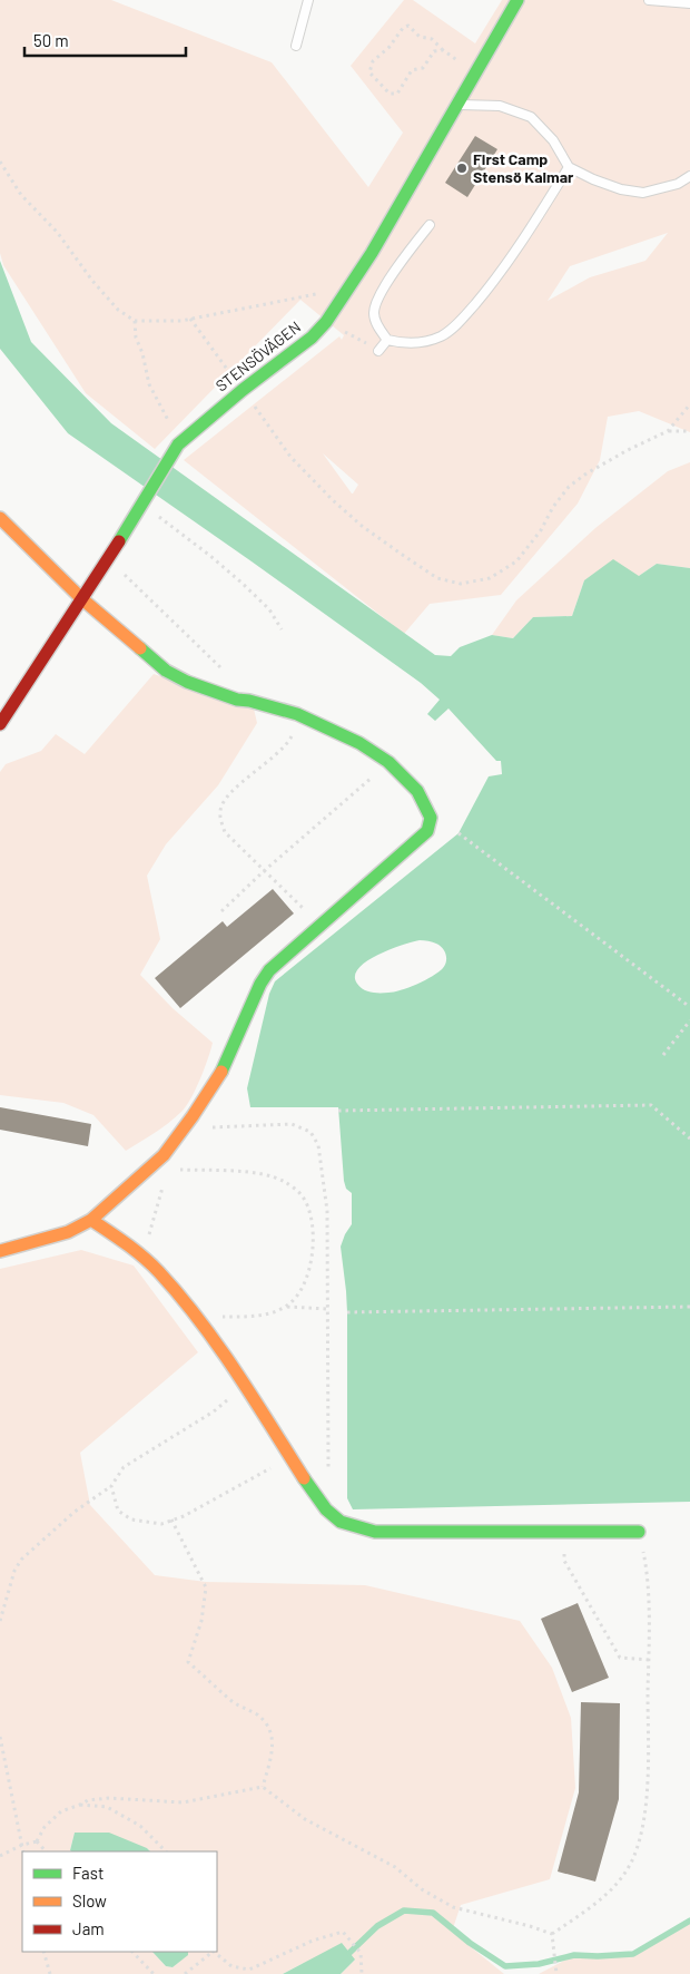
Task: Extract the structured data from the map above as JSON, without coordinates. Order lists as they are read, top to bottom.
{
  "streets": {
    "street": ["STENSÖVÄGEN"]
  },
  "places": ["First Camp Stensö Kalmar"],
  "legend": ["Fast", "Slow", "Jam"],
  "scale_bar": "50 m"
}
